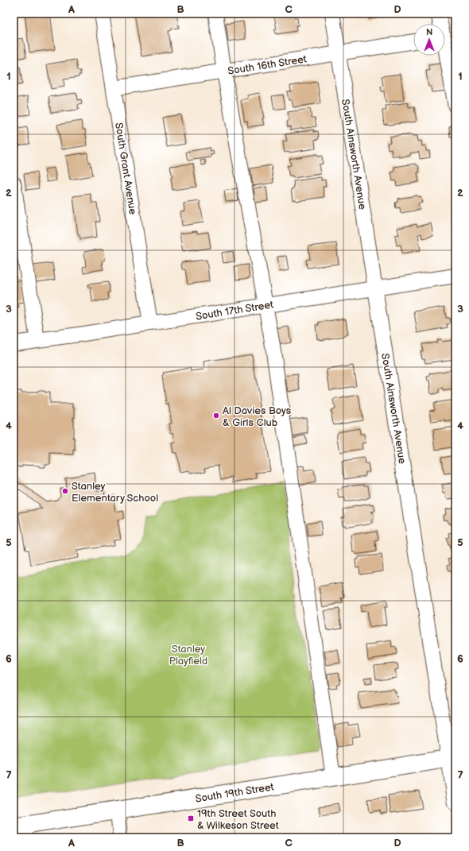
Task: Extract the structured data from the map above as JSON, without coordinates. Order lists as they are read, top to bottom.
{
  "streets": {
    "main road": ["South 19th Street"],
    "street": [
      "South 16th Street",
      "South Ainsworth Avenue",
      "South Grant Avenue",
      "South 17th Street"
    ]
  },
  "crossings": [
    ["South 16th Street", "South Ainsworth Avenue"],
    ["South 16th Street", "South Grant Avenue"],
    ["South Ainsworth Avenue", "South 17th Street"],
    ["South Ainsworth Avenue", "South 19th Street"],
    ["South Grant Avenue", "South 17th Street"]
  ],
  "parks": ["Stanley Playfield"],
  "places": {
    "other": ["Al Davies Boys & Girls Club", "Stanley Elementary School"],
    "transit": ["19th Street South & Wilkeson Street"]
  },
  "north": "top",
  "grid": {
    "columns": [
      "A",
      "B",
      "C",
      "D"
    ],
    "rows": [
      "1",
      "2",
      "3",
      "4",
      "5",
      "6",
      "7"
    ]
  }
}
